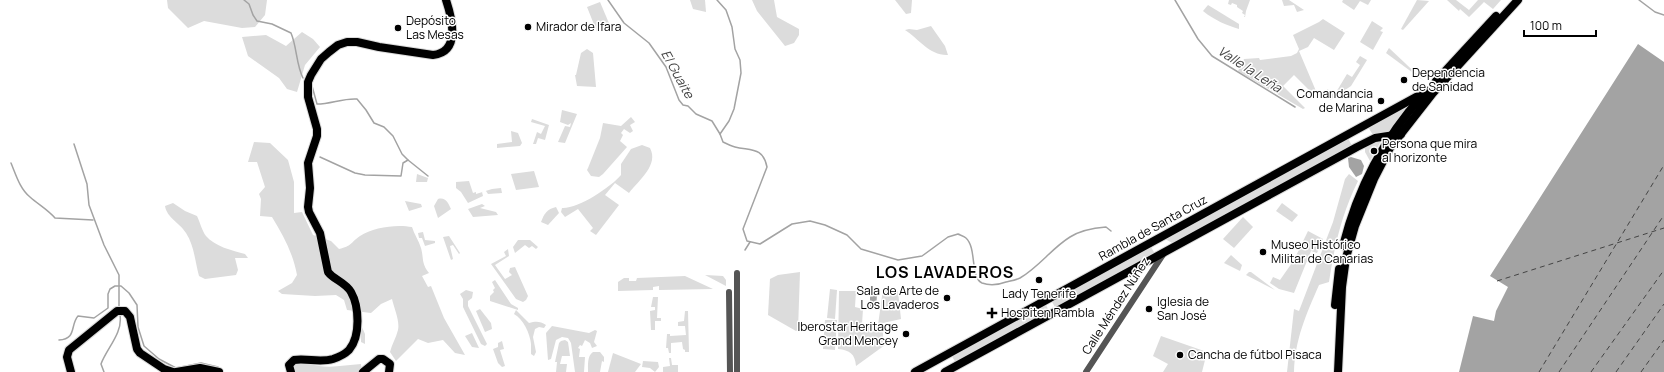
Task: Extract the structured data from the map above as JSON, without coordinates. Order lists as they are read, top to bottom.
{
  "streets": {
    "main road": ["Rambla de Santa Cruz"],
    "street": ["Calle Méndez Núñez"]
  },
  "districts": ["LOS LAVADEROS"],
  "water": ["Valle la Leña", "El Guaite"],
  "places": {
    "other": [
      "Mirador de Ifara",
      "Depósito Las Mesas",
      "Dependencia de Sanidad",
      "Comandancia de Marina",
      "Persona que mira al horizonte",
      "Museo Histórico Militar de Canarias",
      "Lady Tenerife",
      "Sala de Arte de Los Lavaderos",
      "Iglesia de San José",
      "Iberostar Heritage Grand Mencey",
      "Cancha de fútbol Pisaca"
    ],
    "health": ["Hospiten Rambla"]
  },
  "scale_bar": "100 m"
}
